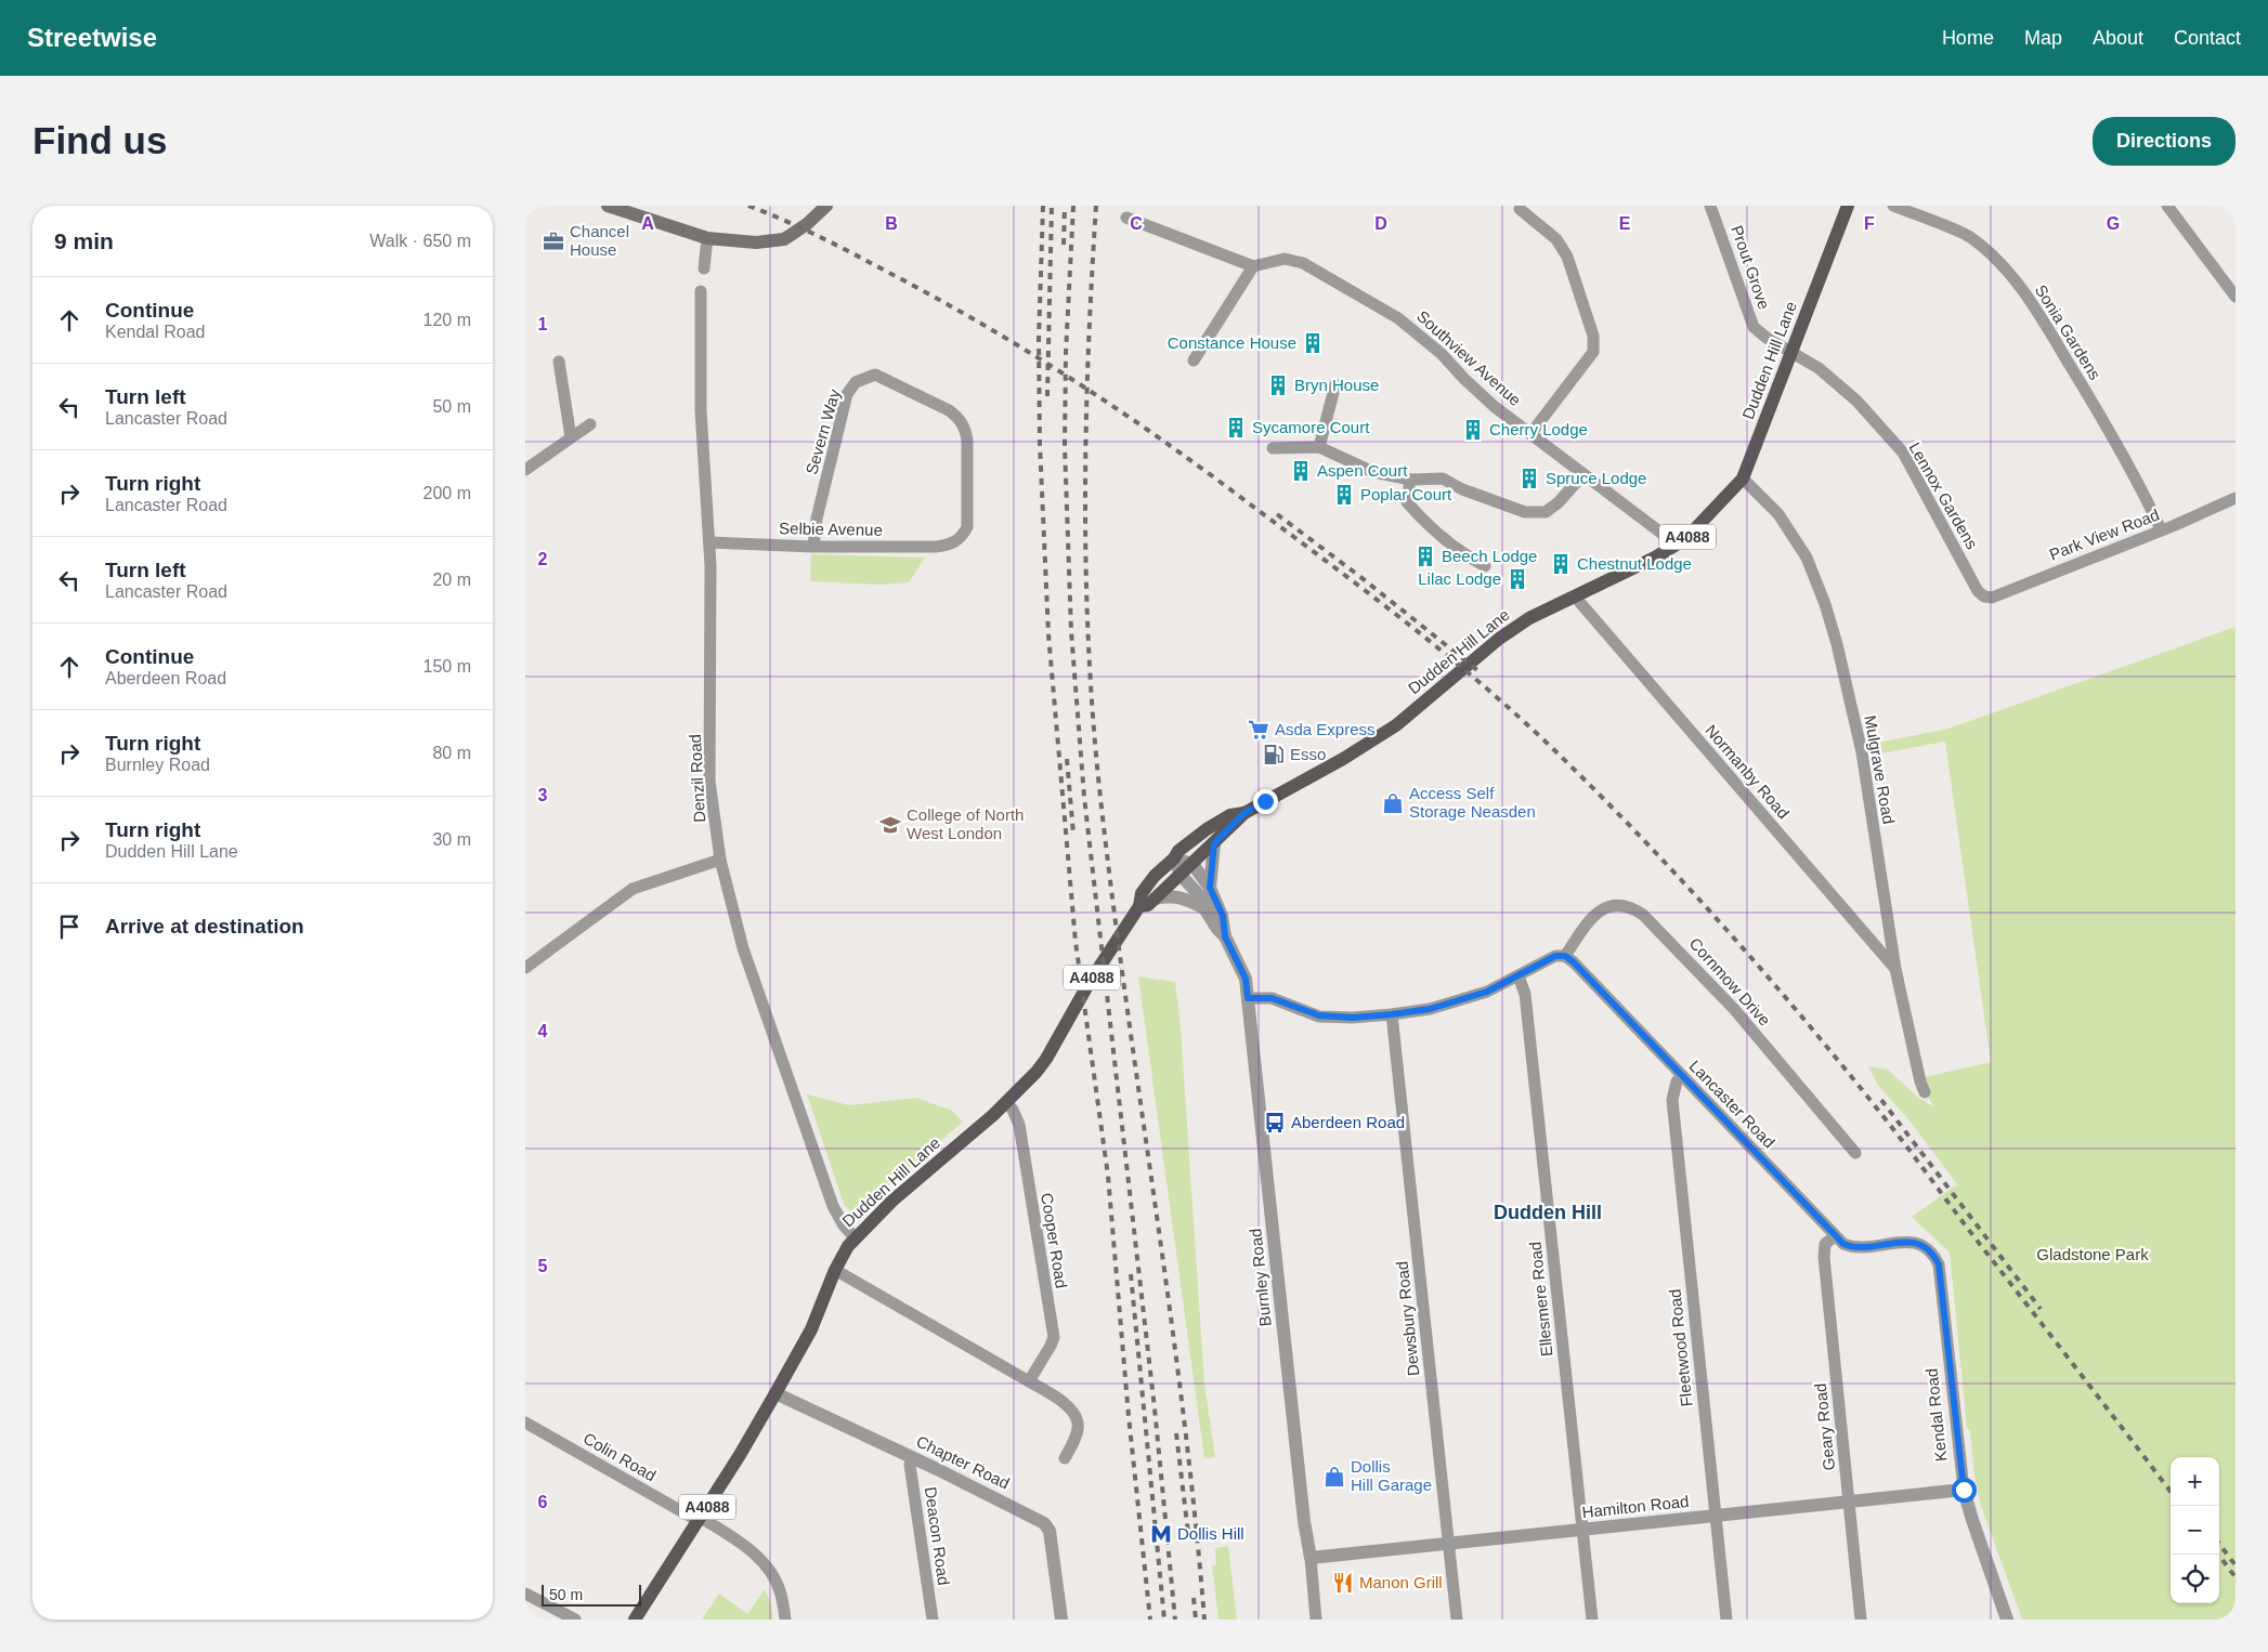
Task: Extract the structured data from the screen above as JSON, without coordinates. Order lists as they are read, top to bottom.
{
  "streets": {
    "main road": ["Dudden Hill Lane", "A4088"],
    "street": [
      "Prout Grove",
      "Sonia Gardens",
      "Southview Avenue",
      "Severn Way",
      "Lennox Gardens",
      "Selbie Avenue",
      "Park View Road",
      "Mulgrave Road",
      "Normanby Road",
      "Denzil Road",
      "Cornmow Drive",
      "Lancaster Road",
      "Cooper Road",
      "Burnley Road",
      "Ellesmere Road",
      "Dewsbury Road",
      "Fleetwood Road",
      "Kendal Road",
      "Geary Road",
      "Colin Road",
      "Chapter Road",
      "Hamilton Road",
      "Deacon Road"
    ]
  },
  "crossings": [
    ["Prout Grove", "Dudden Hill Lane"],
    ["Prout Grove", "Lennox Gardens"],
    ["Sonia Gardens", "Park View Road"],
    ["Southview Avenue", "Dudden Hill Lane"],
    ["Dudden Hill Lane", "Lennox Gardens"],
    ["Dudden Hill Lane", "Mulgrave Road"],
    ["Dudden Hill Lane", "Normanby Road"],
    ["Dudden Hill Lane", "Denzil Road"],
    ["Dudden Hill Lane", "Cooper Road"],
    ["Dudden Hill Lane", "Burnley Road"],
    ["Dudden Hill Lane", "Colin Road"],
    ["Dudden Hill Lane", "Chapter Road"],
    ["Severn Way", "Selbie Avenue"],
    ["Lennox Gardens", "Park View Road"],
    ["Selbie Avenue", "Denzil Road"],
    ["Mulgrave Road", "Normanby Road"],
    ["Cornmow Drive", "Lancaster Road"],
    ["Lancaster Road", "Fleetwood Road"],
    ["Lancaster Road", "Kendal Road"],
    ["Lancaster Road", "Geary Road"],
    ["Burnley Road", "Hamilton Road"],
    ["Ellesmere Road", "Hamilton Road"],
    ["Dewsbury Road", "Hamilton Road"],
    ["Fleetwood Road", "Hamilton Road"],
    ["Kendal Road", "Hamilton Road"],
    ["Geary Road", "Hamilton Road"],
    ["Chapter Road", "Deacon Road"]
  ],
  "districts": ["Dudden Hill"],
  "parks": ["Gladstone Park"],
  "places": {
    "office": ["Chancel House"],
    "building": [
      "Constance House",
      "Bryn House",
      "Sycamore Court",
      "Cherry Lodge",
      "Aspen Court",
      "Spruce Lodge",
      "Poplar Court",
      "Beech Lodge",
      "Chestnut Lodge",
      "Lilac Lodge"
    ],
    "supermarket": ["Asda Express"],
    "fuel station": ["Esso"],
    "shop": ["Access Self Storage Neasden", "Dollis Hill Garage"],
    "school or university": ["College of North West London"],
    "bus stop": ["Aberdeen Road"],
    "metro station": ["Dollis Hill"],
    "restaurant": ["Manon Grill"]
  },
  "scale_bar": "50 m",
  "page": {
    "header": "Streetwise",
    "nav": [
      "Home",
      "Map",
      "About",
      "Contact"
    ],
    "buttons": "Directions",
    "title": "Find us",
    "heading": ["9 min", "Walk · 650 m"],
    "list": [
      ["Continue", "Kendal Road", "120 m"],
      ["Turn left", "Lancaster Road", "50 m"],
      ["Turn right", "Lancaster Road", "200 m"],
      ["Turn left", "Lancaster Road", "20 m"],
      ["Continue", "Aberdeen Road", "150 m"],
      ["Turn right", "Burnley Road", "80 m"],
      ["Turn right", "Dudden Hill Lane", "30 m"],
      "Arrive at destination"
    ],
    "map_buttons": ["+", "−"],
    "scale": "50 m"
  },
  "grid": {
    "columns": [
      "A",
      "B",
      "C",
      "D",
      "E",
      "F",
      "G"
    ],
    "rows": [
      "1",
      "2",
      "3",
      "4",
      "5",
      "6"
    ]
  }
}
